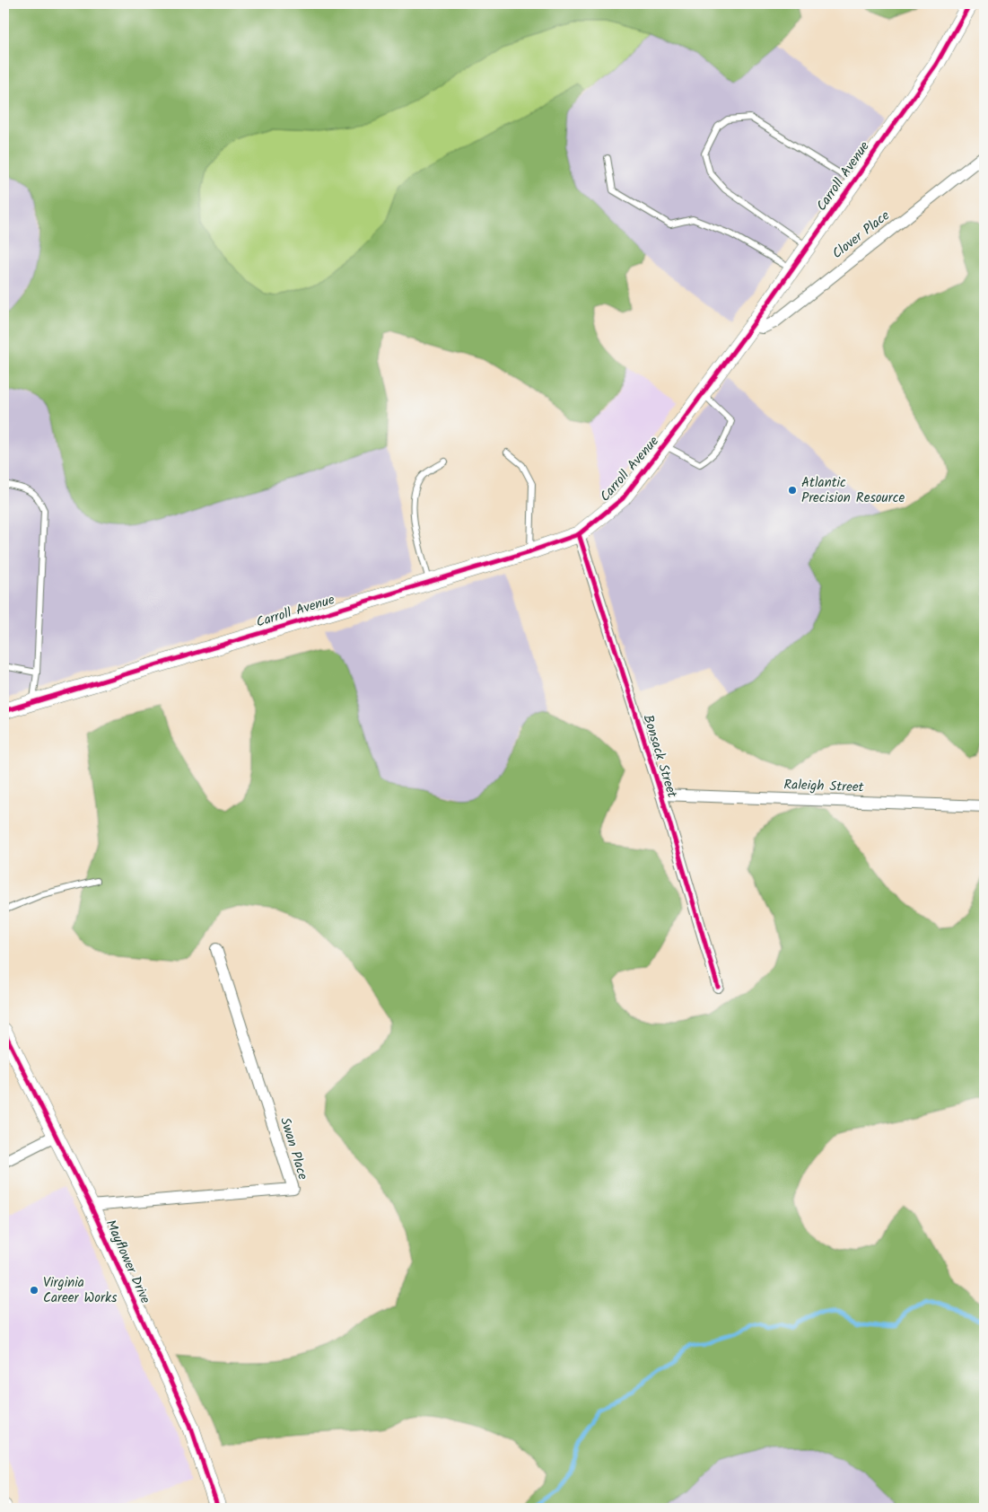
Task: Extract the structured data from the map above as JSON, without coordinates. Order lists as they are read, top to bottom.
{
  "streets": {
    "street": [
      "Carroll Avenue",
      "Clover Place",
      "Bonsack Street",
      "Raleigh Street",
      "Swan Place",
      "Mayflower Drive"
    ]
  },
  "crossings": [
    ["Carroll Avenue", "Clover Place"],
    ["Carroll Avenue", "Bonsack Street"],
    ["Bonsack Street", "Raleigh Street"],
    ["Swan Place", "Mayflower Drive"]
  ],
  "places": ["Atlantic Precision Resource", "Virginia Career Works"]
}
